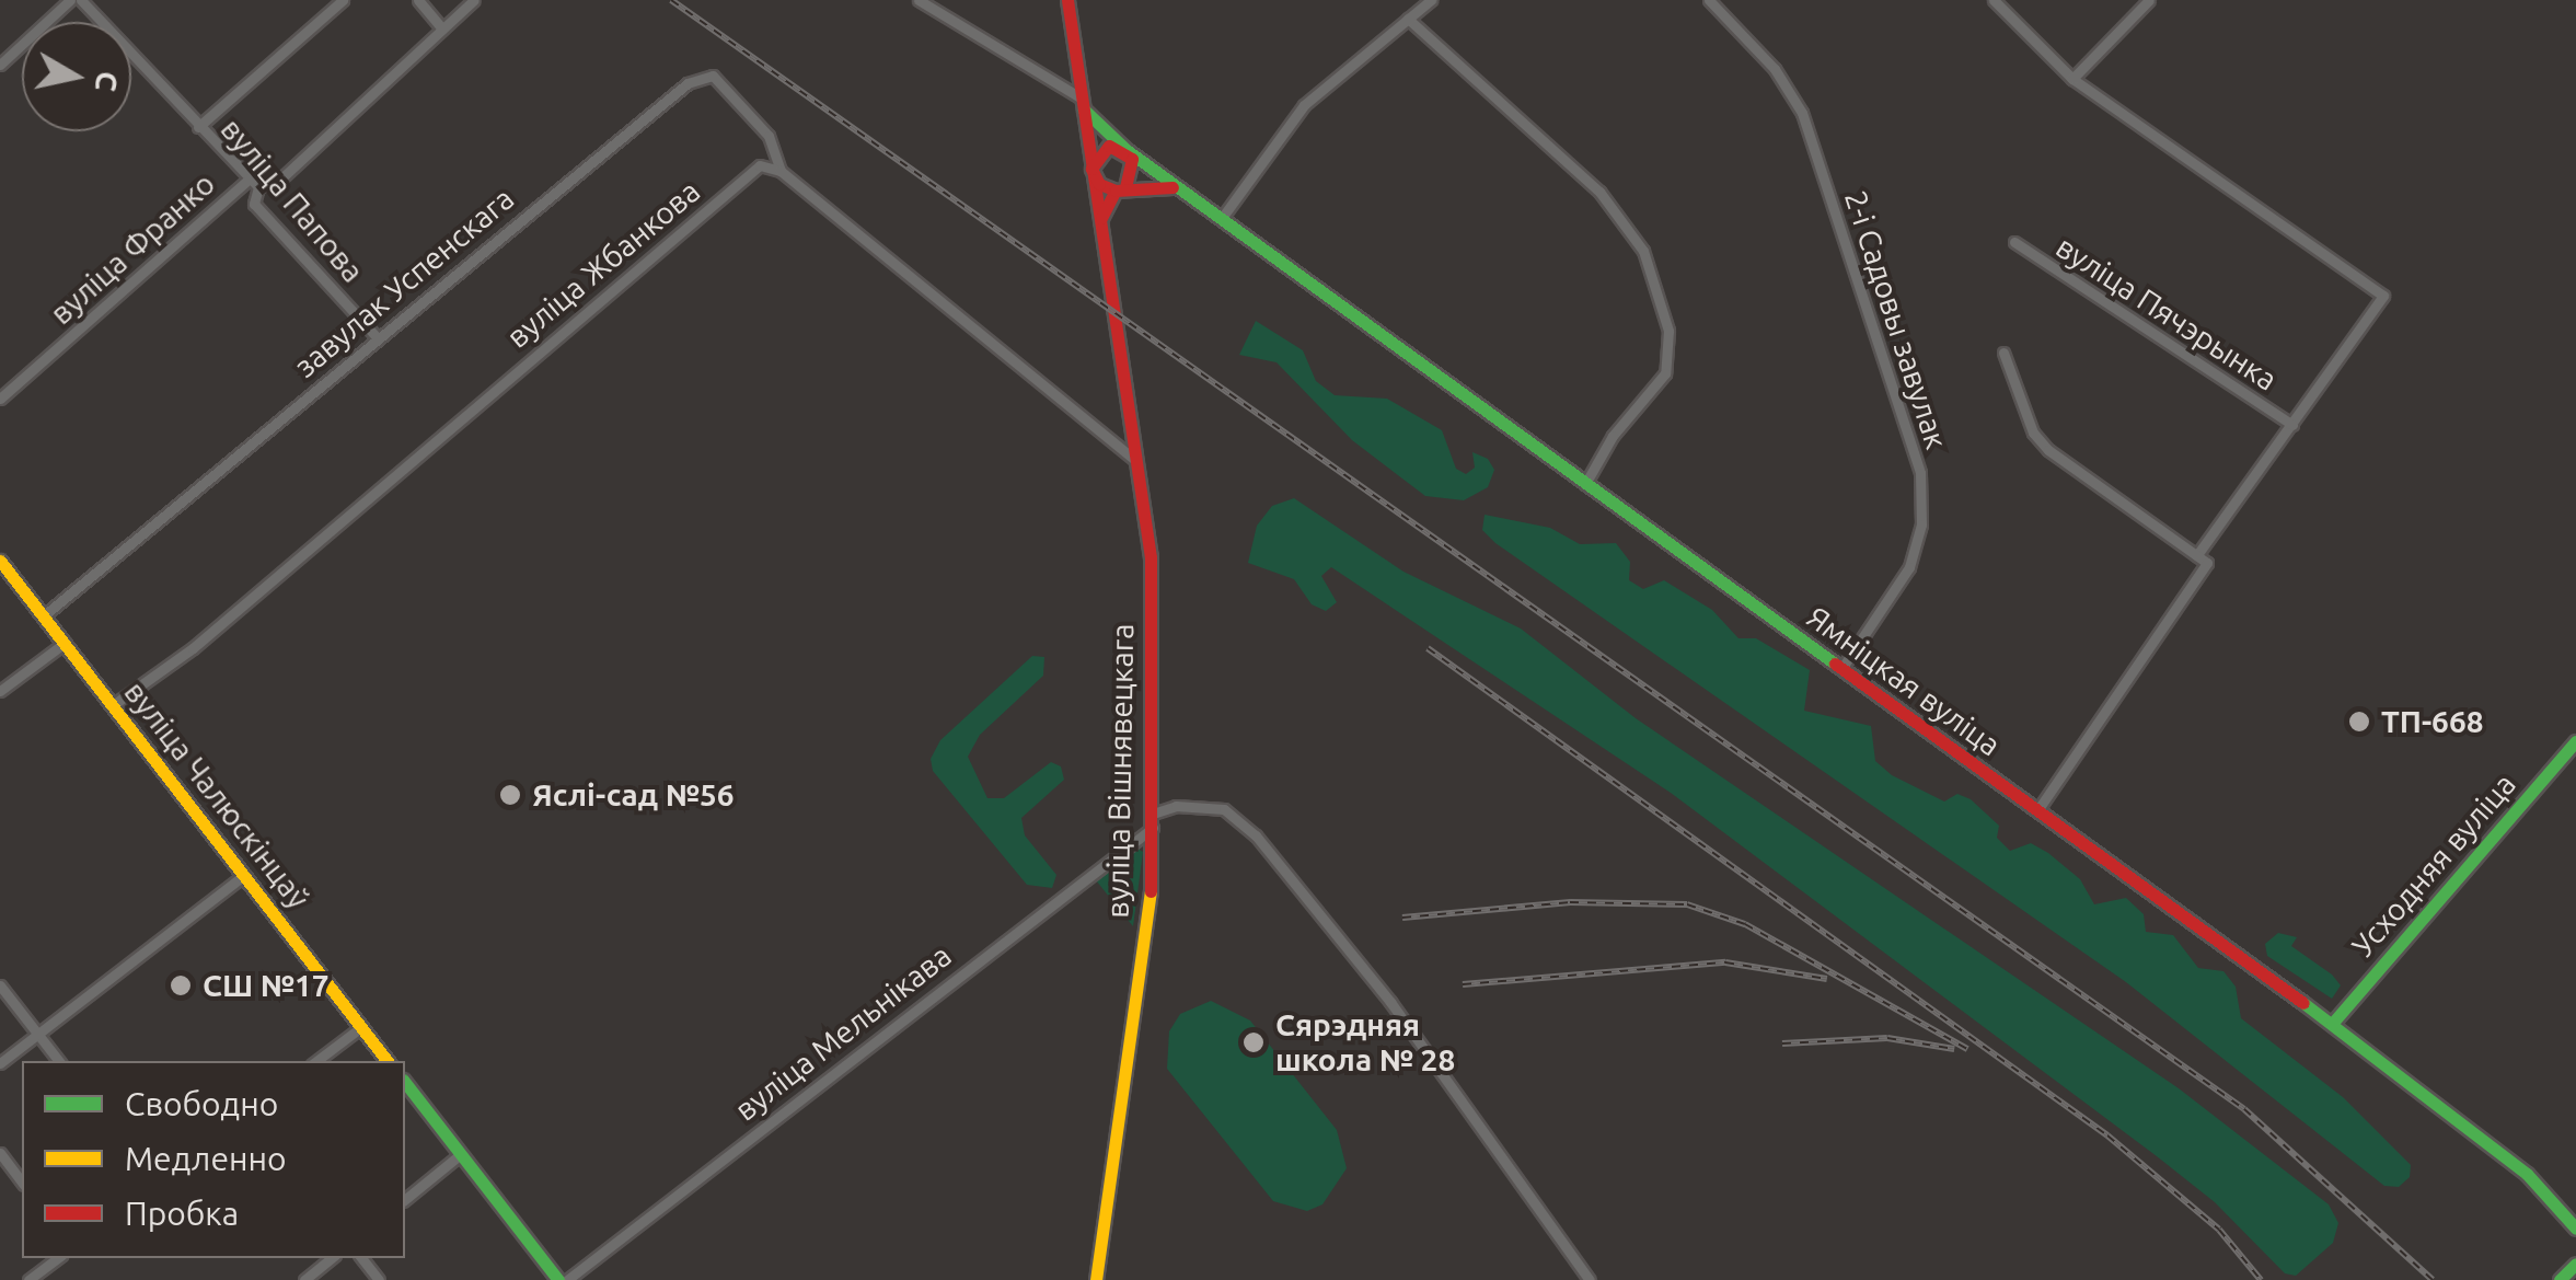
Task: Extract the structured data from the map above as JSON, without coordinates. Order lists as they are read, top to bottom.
{
  "streets": {
    "main road": [
      "Ямніцкая вуліца",
      "вуліца Вішнявецкага",
      "вуліца Чалюскінцаў",
      "Усходняя вуліца"
    ],
    "street": [
      "вуліца Папова",
      "вуліца Франко",
      "вуліца Жбанкова",
      "завулак Успенскага",
      "вуліца Пячэрынка",
      "2-і Садовы завулак",
      "вуліца Мельнікава"
    ]
  },
  "crossings": [
    ["вуліца Папова", "вуліца Франко"],
    ["вуліца Папова", "завулак Успенскага"],
    ["вуліца Жбанкова", "завулак Успенскага"],
    ["вуліца Жбанкова", "вуліца Чалюскінцаў"],
    ["завулак Успенскага", "вуліца Чалюскінцаў"],
    ["2-і Садовы завулак", "Ямніцкая вуліца"],
    ["Ямніцкая вуліца", "вуліца Вішнявецкага"],
    ["Ямніцкая вуліца", "Усходняя вуліца"],
    ["вуліца Вішнявецкага", "вуліца Мельнікава"]
  ],
  "places": [
    "ТП-668",
    "Яслі-сад №56",
    "СШ №17",
    "Сярэдняя школа № 28"
  ],
  "legend": ["Свободно", "Медленно", "Пробка"],
  "north": "right"
}
